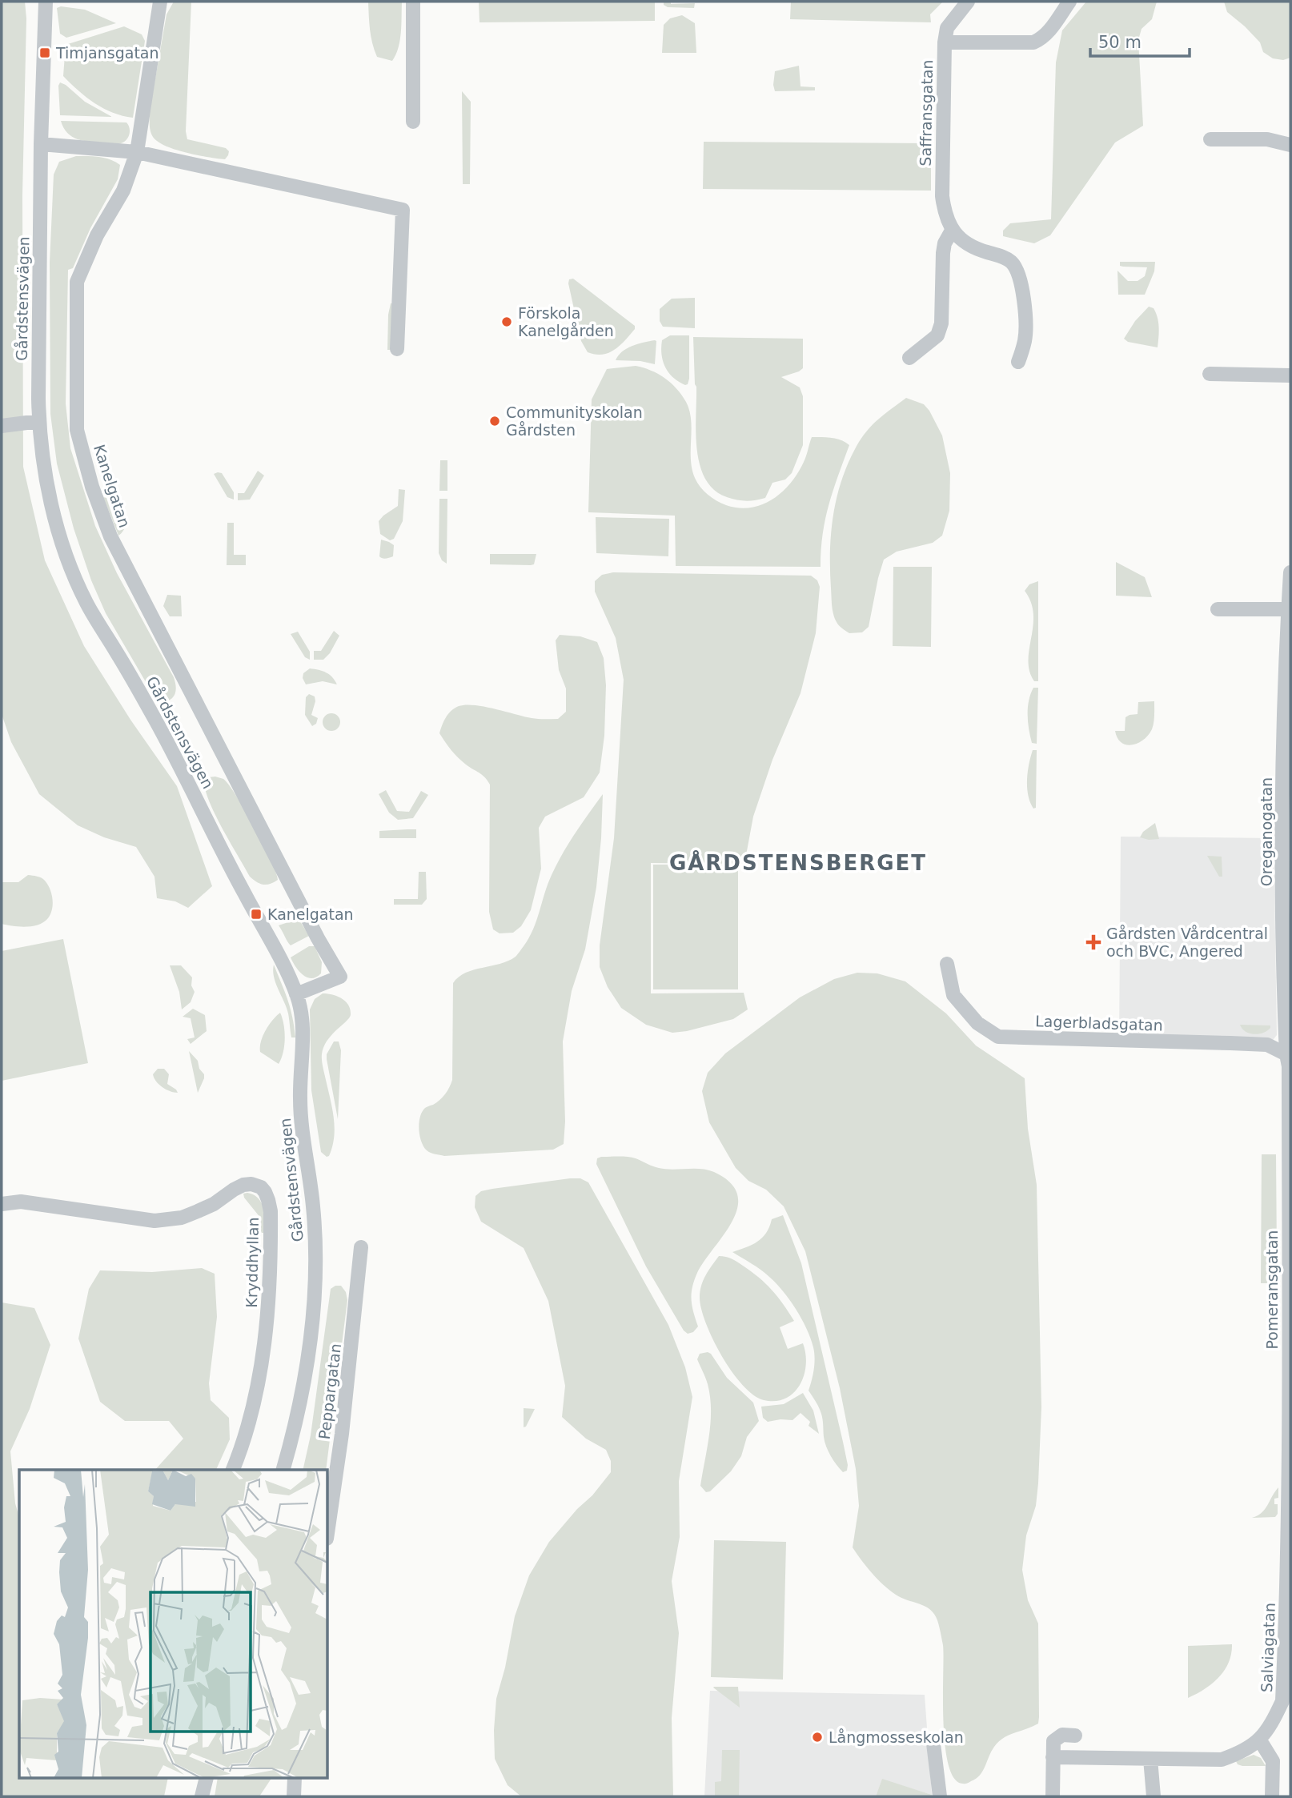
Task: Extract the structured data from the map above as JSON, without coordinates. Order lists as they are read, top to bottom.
{
  "streets": {
    "street": [
      "Saffransgatan",
      "Gårdstensvägen",
      "Kanelgatan",
      "Oreganogatan",
      "Lagerbladsgatan",
      "Kryddhyllan",
      "Pomeransgatan",
      "Peppargatan",
      "Salviagatan"
    ]
  },
  "crossings": [
    ["Gårdstensvägen", "Kanelgatan"],
    ["Oreganogatan", "Lagerbladsgatan"],
    ["Oreganogatan", "Pomeransgatan"],
    ["Lagerbladsgatan", "Pomeransgatan"],
    ["Pomeransgatan", "Salviagatan"]
  ],
  "districts": ["GÅRDSTENSBERGET"],
  "places": {
    "transit": ["Timjansgatan", "Kanelgatan"],
    "other": ["Förskola Kanelgården", "Communityskolan Gårdsten", "Långmosseskolan"],
    "health": ["Gårdsten Vårdcentral och BVC, Angered"]
  },
  "scale_bar": "50 m"
}
